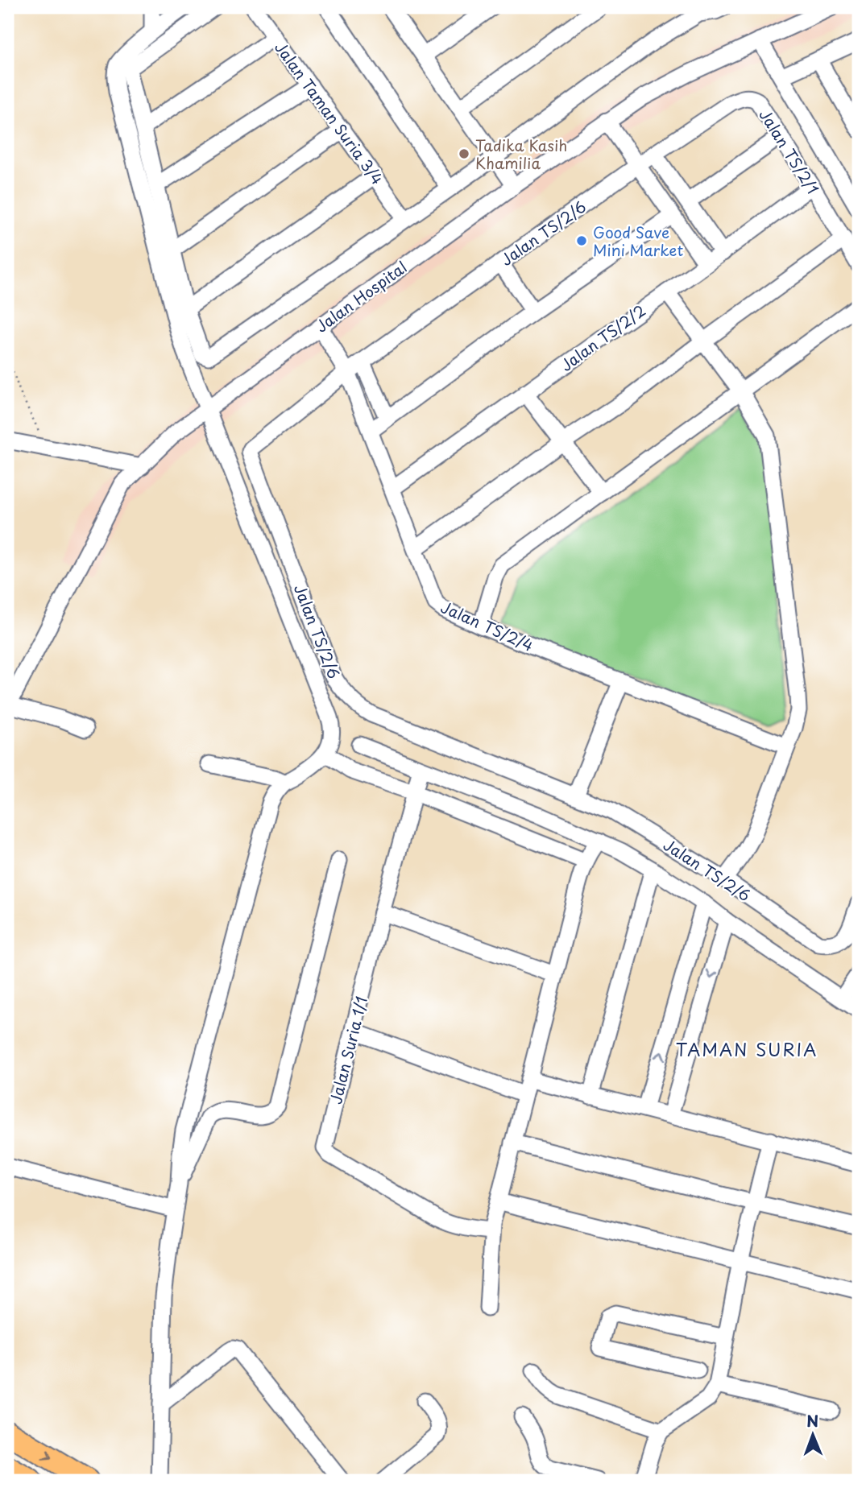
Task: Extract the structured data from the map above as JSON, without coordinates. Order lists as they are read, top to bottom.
{
  "streets": {
    "street": [
      "Jalan Taman Suria 3/4",
      "Jalan TS/2/1",
      "Jalan TS/2/6",
      "Jalan Hospital",
      "Jalan TS/2/2",
      "Jalan TS/2/4",
      "Jalan Suria 1/1"
    ]
  },
  "crossings": [
    ["Jalan TS/2/1", "Jalan TS/2/6"],
    ["Jalan TS/2/1", "Jalan TS/2/2"],
    ["Jalan TS/2/6", "Jalan TS/2/4"],
    ["Jalan Hospital", "Jalan TS/2/4"],
    ["Jalan TS/2/2", "Jalan TS/2/4"]
  ],
  "districts": ["TAMAN SURIA"],
  "places": ["Tadika Kasih Khamilia", "Good Save Mini Market"],
  "north": "top"
}
